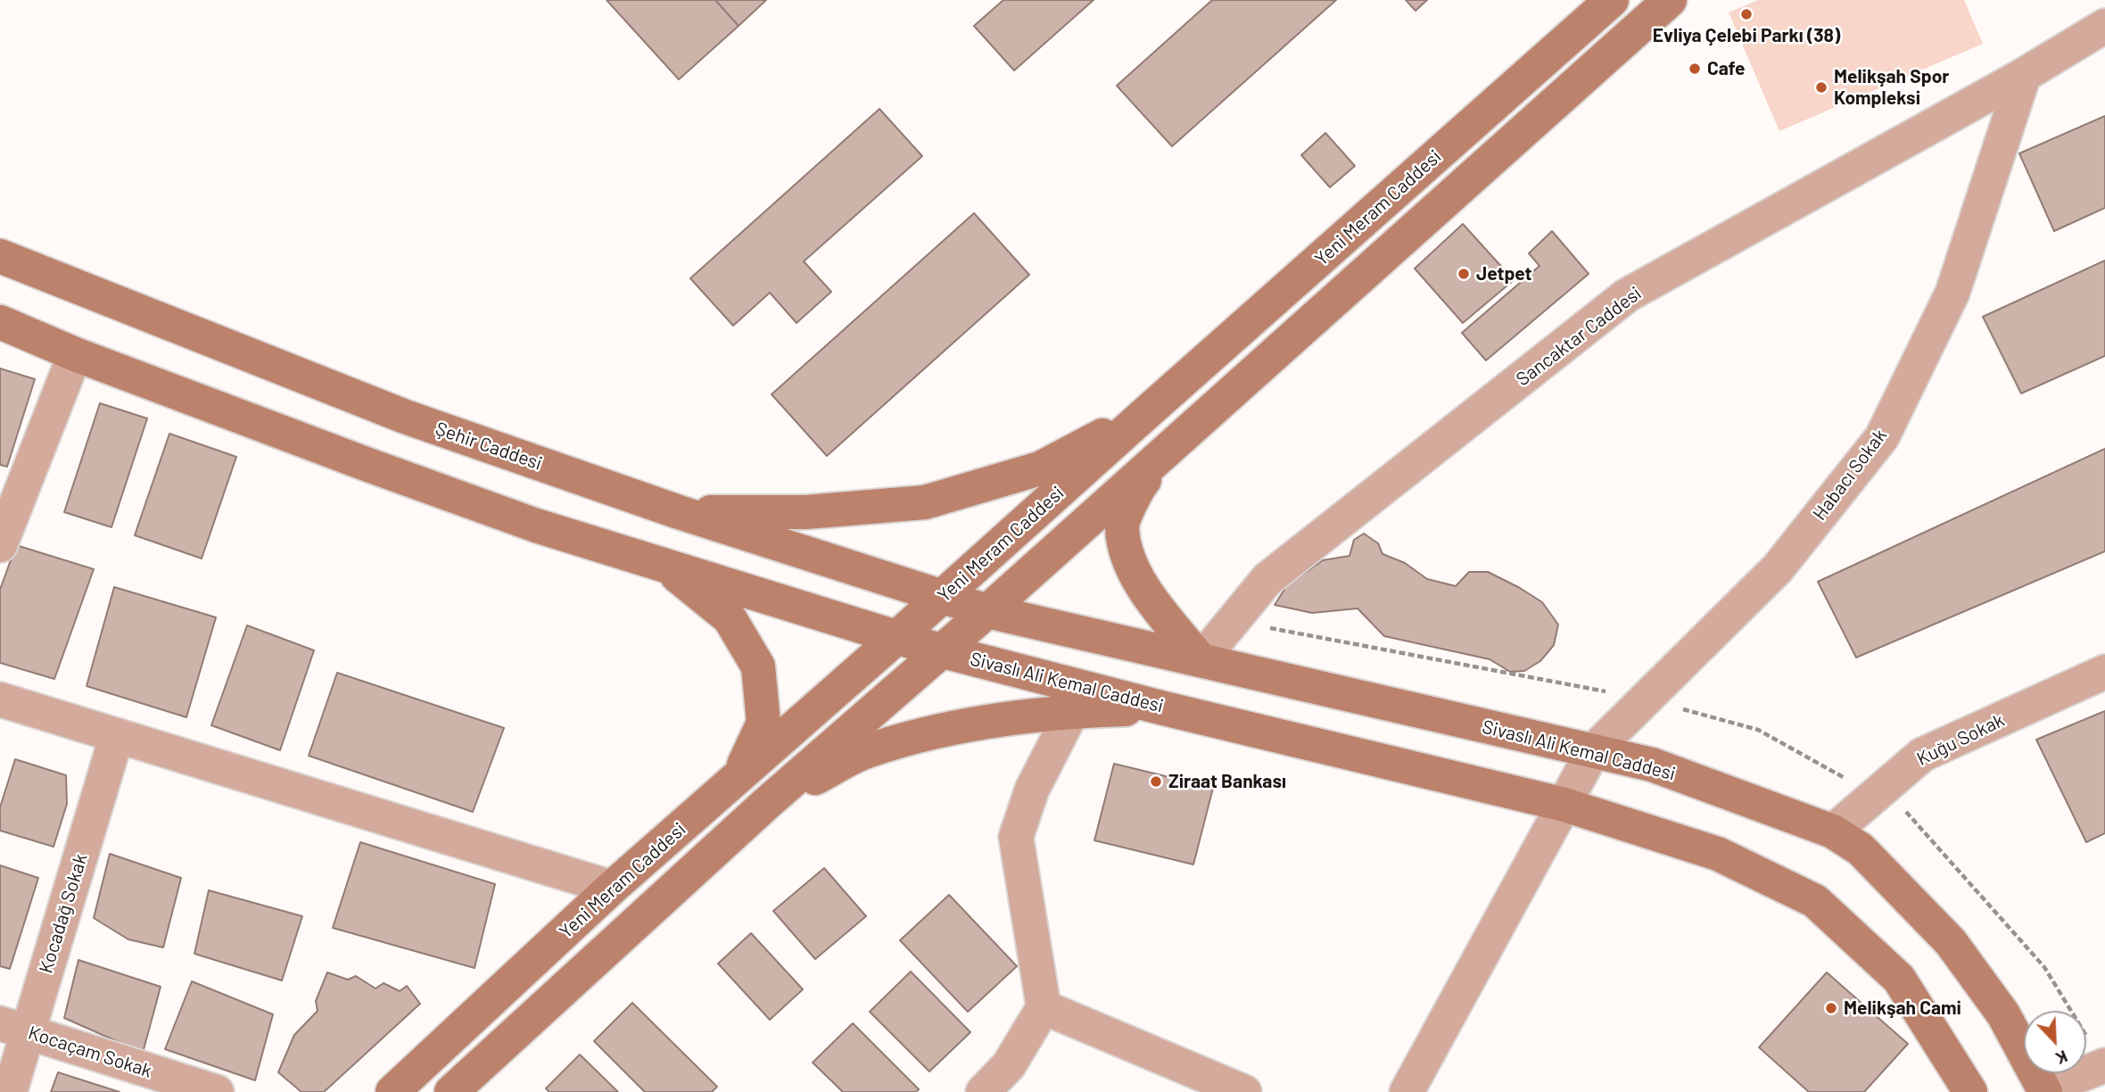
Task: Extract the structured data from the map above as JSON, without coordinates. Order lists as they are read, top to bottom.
{
  "streets": {
    "main road": ["Yeni Meram Caddesi", "Şehir Caddesi", "Sivaslı Ali Kemal Caddesi"],
    "street": [
      "Sancaktar Caddesi",
      "Habacı Sokak",
      "Kuğu Sokak",
      "Kocadağ Sokak",
      "Kocaçam Sokak"
    ]
  },
  "crossings": [
    ["Yeni Meram Caddesi", "Şehir Caddesi"],
    ["Yeni Meram Caddesi", "Sivaslı Ali Kemal Caddesi"],
    ["Sancaktar Caddesi", "Habacı Sokak"],
    ["Sancaktar Caddesi", "Sivaslı Ali Kemal Caddesi"],
    ["Şehir Caddesi", "Sivaslı Ali Kemal Caddesi"],
    ["Habacı Sokak", "Sivaslı Ali Kemal Caddesi"],
    ["Sivaslı Ali Kemal Caddesi", "Kuğu Sokak"],
    ["Kocadağ Sokak", "Kocaçam Sokak"]
  ],
  "places": [
    "Evliya Çelebi Parkı (38)",
    "Cafe",
    "Melikşah Spor Kompleksi",
    "Jetpet",
    "Ziraat Bankası",
    "Melikşah Cami"
  ],
  "north": "bottom right"
}
